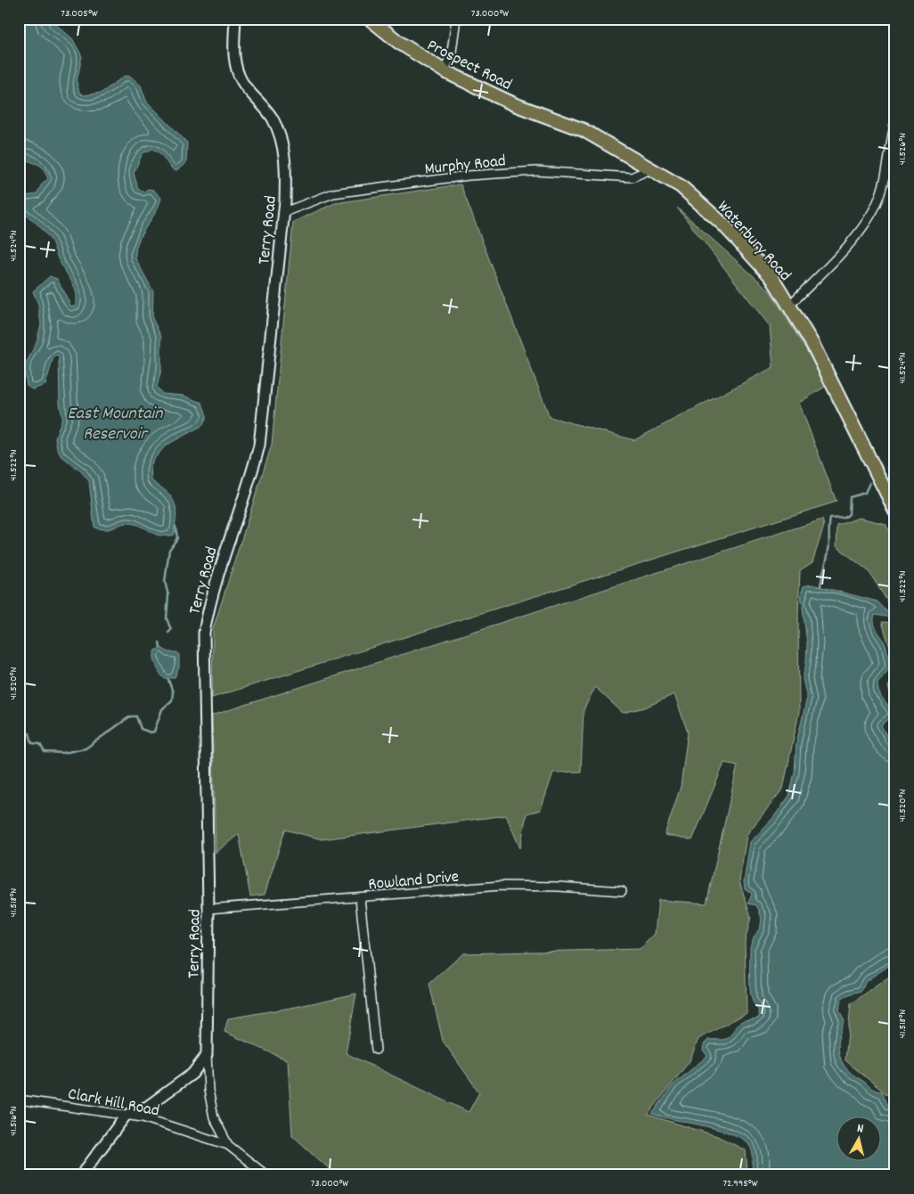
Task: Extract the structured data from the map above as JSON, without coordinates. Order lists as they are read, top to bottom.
{
  "streets": {
    "main road": ["Prospect Road", "Waterbury Road"],
    "street": [
      "Murphy Road",
      "Terry Road",
      "Rowland Drive",
      "Clark Hill Road"
    ]
  },
  "crossings": [
    ["Prospect Road", "Waterbury Road"],
    ["Murphy Road", "Terry Road"],
    ["Murphy Road", "Waterbury Road"],
    ["Terry Road", "Rowland Drive"],
    ["Terry Road", "Clark Hill Road"]
  ],
  "water": ["East Mountain Reservoir"],
  "north": "top",
  "coordinates": [
    "73.005°W",
    "73.000°W",
    "41.526°N",
    "41.524°N",
    "41.522°N",
    "41.520°N",
    "41.518°N",
    "41.516°N",
    "72.995°W"
  ]
}
